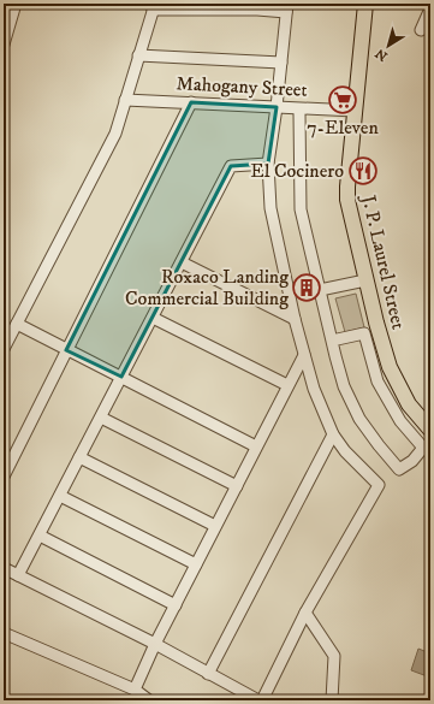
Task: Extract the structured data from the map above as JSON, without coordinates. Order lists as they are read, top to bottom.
{
  "streets": {
    "main road": ["J. P. Laurel Street"],
    "street": ["Mahogany Street"]
  },
  "crossings": [
    ["Mahogany Street", "J. P. Laurel Street"]
  ],
  "places": {
    "supermarket": ["7-Eleven"],
    "restaurant": ["El Cocinero"],
    "building": ["Roxaco Landing Commercial Building"]
  },
  "north": "bottom left"
}
